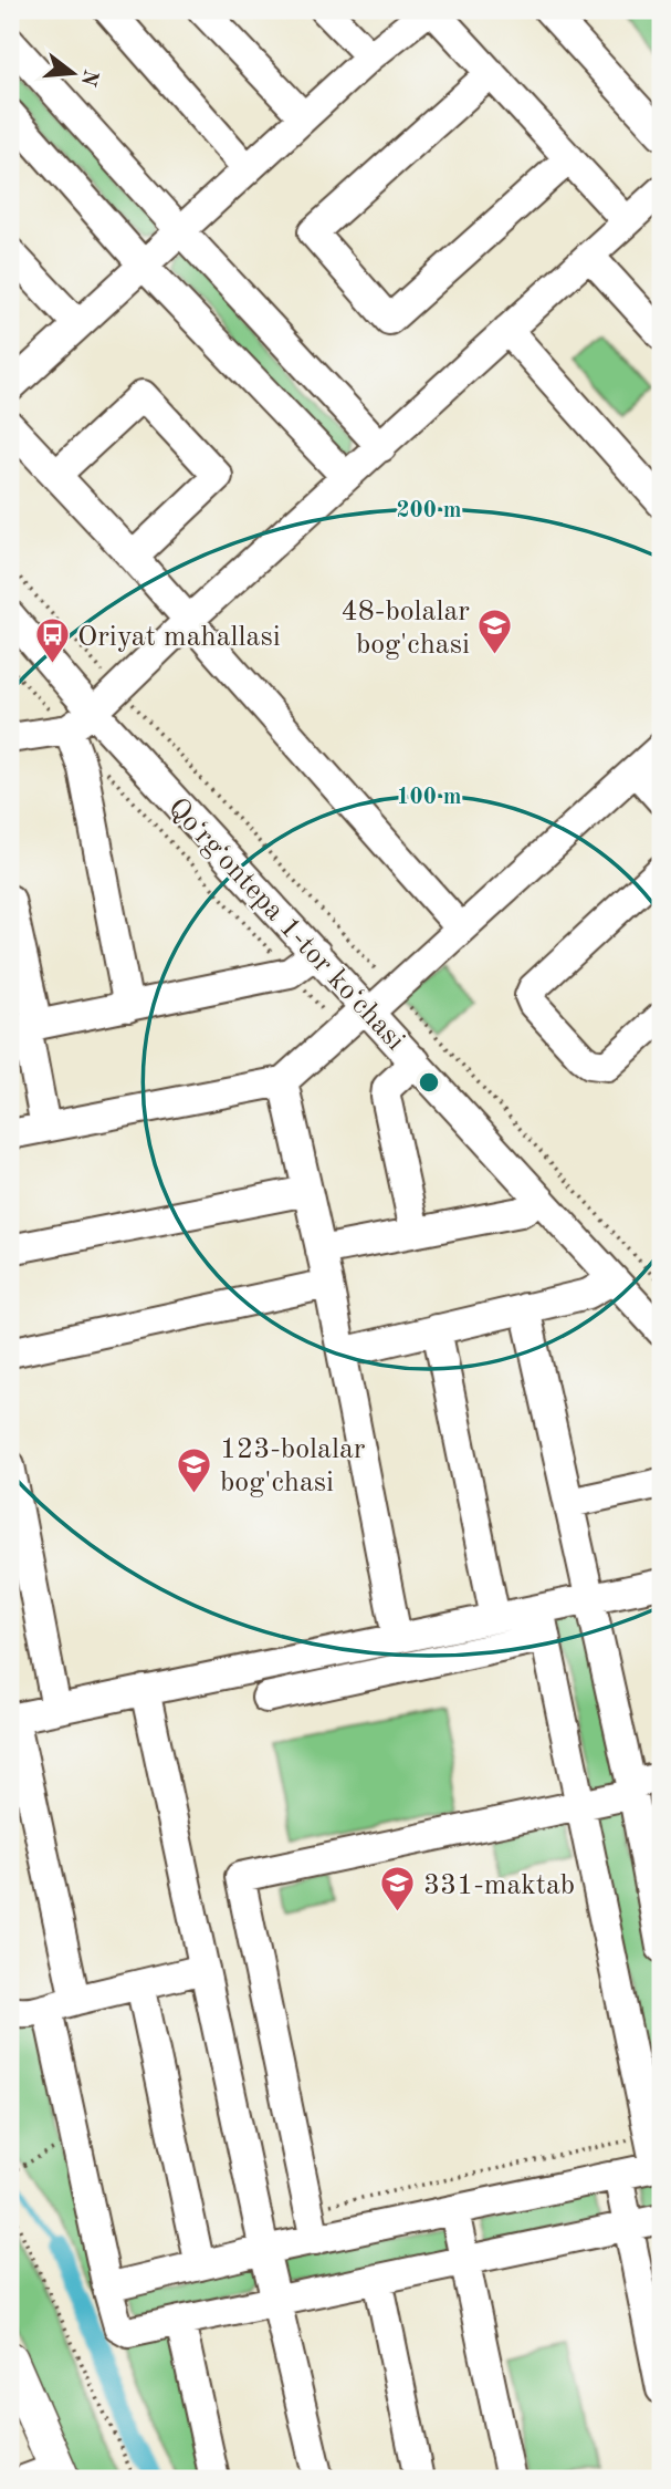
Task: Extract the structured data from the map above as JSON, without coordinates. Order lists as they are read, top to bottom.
{
  "streets": {
    "street": ["Qoʻrgʻontepa 1-tor koʻchasi"]
  },
  "places": {
    "school or university": ["48-bolalar bog'chasi", "123-bolalar bog'chasi", "331-maktab"],
    "bus stop": ["Oriyat mahallasi"]
  },
  "north": "right",
  "rings": ["200 m", "100 m"]
}
